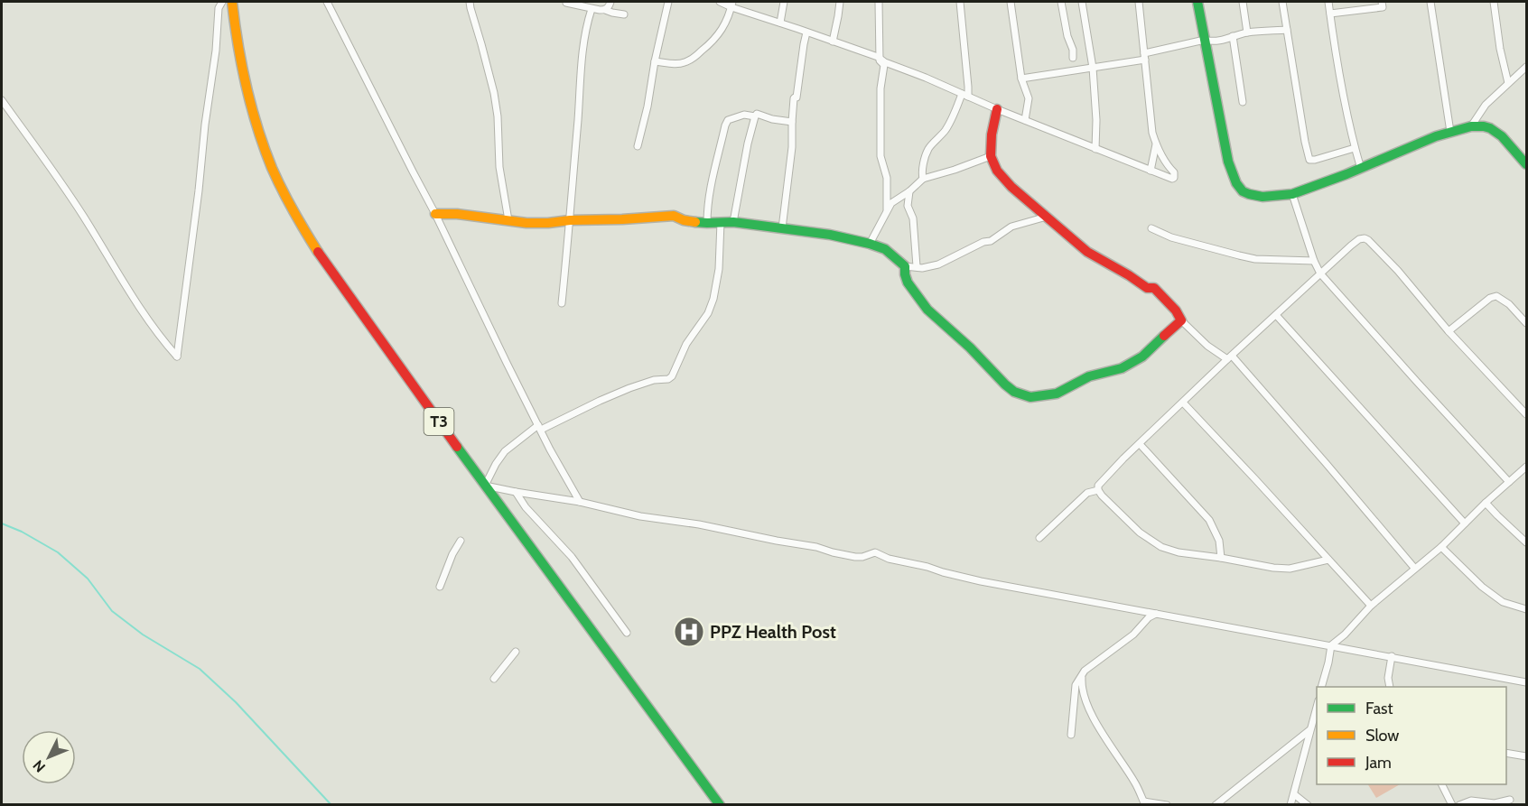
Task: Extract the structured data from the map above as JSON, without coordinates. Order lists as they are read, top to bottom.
{
  "streets": {
    "main road": ["T3"]
  },
  "places": {
    "hospital": ["PPZ Health Post"]
  },
  "legend": ["Fast", "Slow", "Jam"],
  "north": "bottom left"
}
